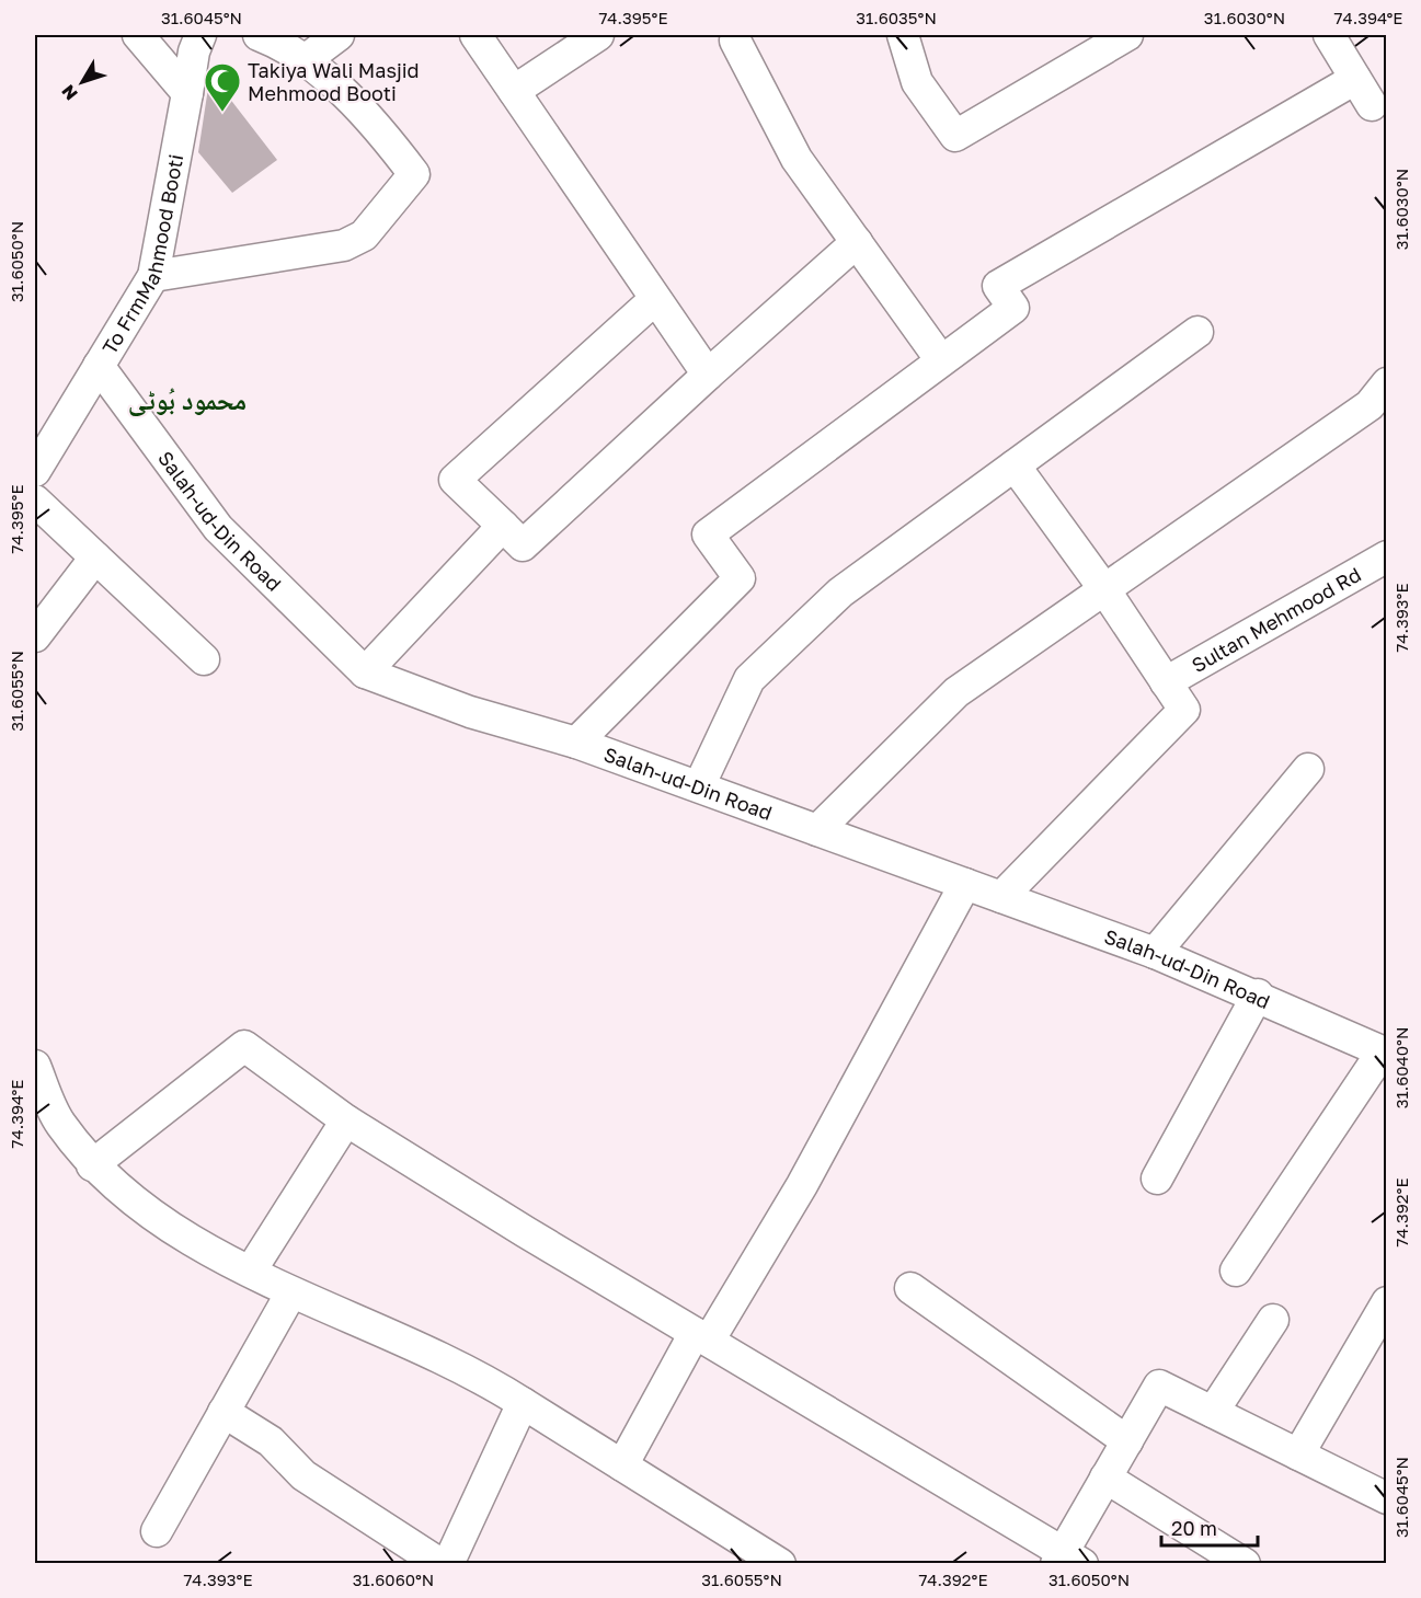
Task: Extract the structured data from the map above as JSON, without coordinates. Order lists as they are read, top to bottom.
{
  "streets": {
    "street": ["To FrmMahmood Booti", "Salah-ud-Din Road", "Sultan Mehmood Rd"]
  },
  "crossings": [
    ["To FrmMahmood Booti", "Salah-ud-Din Road"]
  ],
  "districts": ["محمود بُوٹی"],
  "places": {
    "mosque": ["Takiya Wali Masjid Mehmood Booti"]
  },
  "scale_bar": "20 m",
  "north": "bottom left",
  "coordinates": [
    "31.6045°N",
    "74.395°E",
    "31.6035°N",
    "31.6030°N",
    "74.394°E",
    "31.6050°N",
    "74.393°E",
    "31.6055°N",
    "31.6040°N",
    "74.392°E",
    "31.6060°N"
  ]
}
